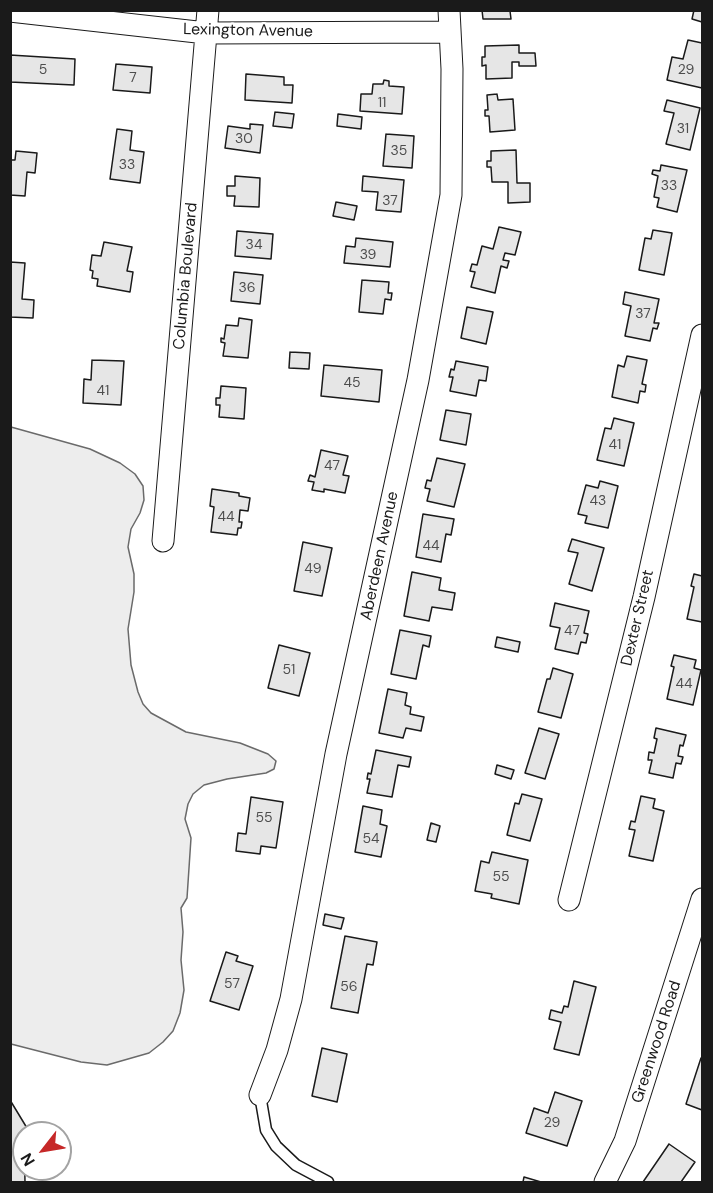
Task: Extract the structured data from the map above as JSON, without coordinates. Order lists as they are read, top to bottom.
{
  "streets": {
    "street": [
      "Lexington Avenue",
      "Columbia Boulevard",
      "Aberdeen Avenue",
      "Dexter Street",
      "Greenwood Road"
    ]
  },
  "crossings": [
    ["Lexington Avenue", "Columbia Boulevard"],
    ["Lexington Avenue", "Aberdeen Avenue"]
  ],
  "house_numbers": [
    "5",
    "29",
    "7",
    "11",
    "31",
    "30",
    "35",
    "33",
    "33",
    "37",
    "34",
    "39",
    "36",
    "37",
    "45",
    "41",
    "41",
    "47",
    "43",
    "44",
    "44",
    "49",
    "47",
    "51",
    "44",
    "55",
    "54",
    "55",
    "57",
    "56",
    "29"
  ],
  "north": "bottom left"
}
